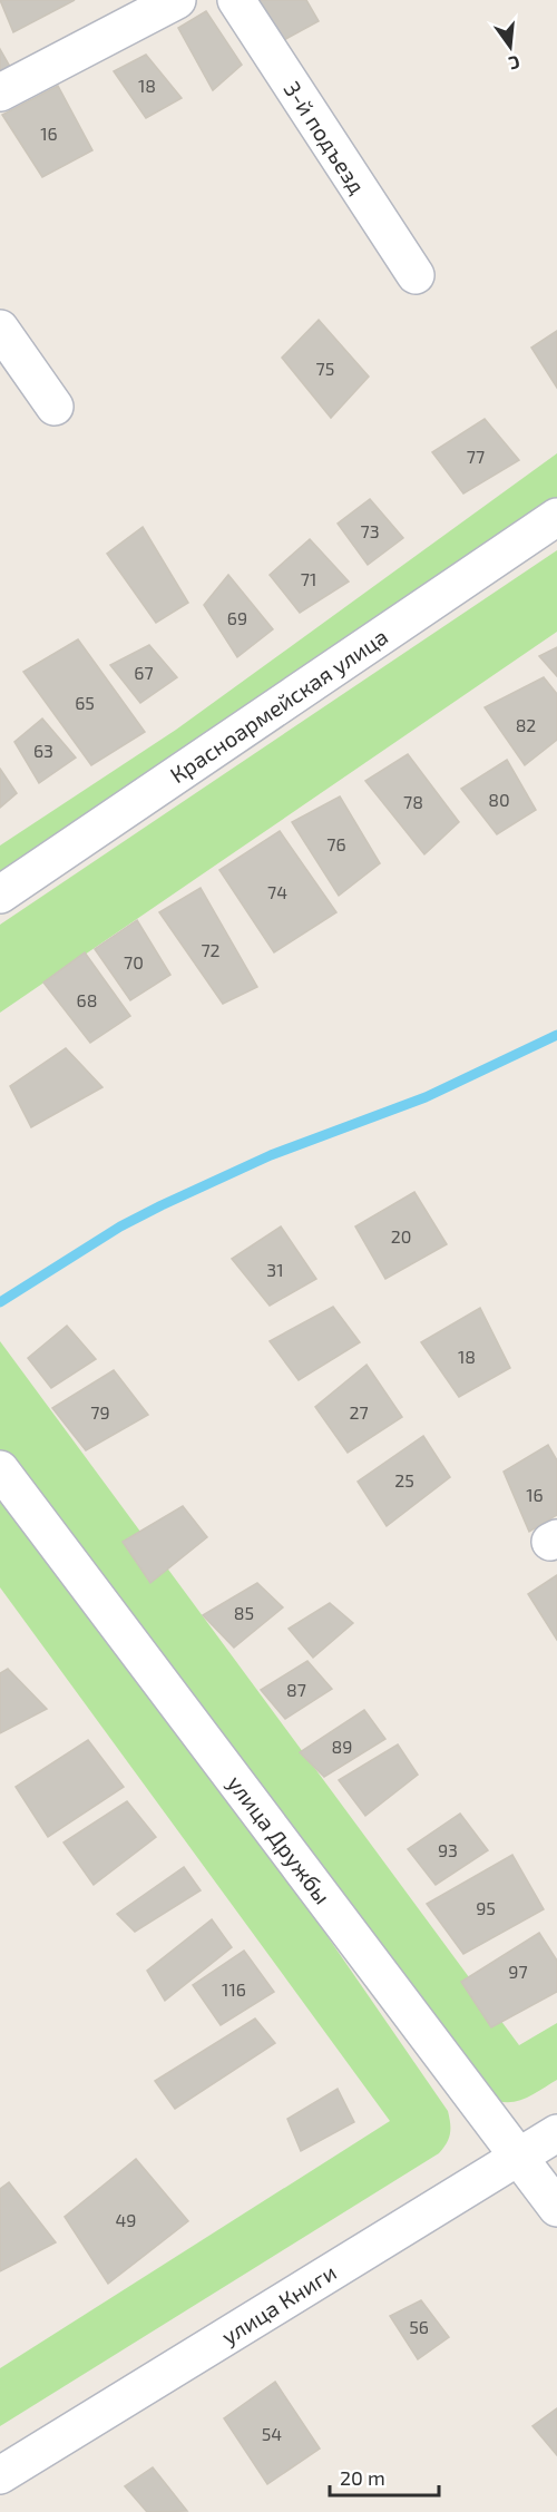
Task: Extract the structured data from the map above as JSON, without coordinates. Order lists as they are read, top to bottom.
{
  "streets": {
    "street": [
      "3-й подъезд",
      "Красноармейская улица",
      "улица Дружбы",
      "улица Книги"
    ]
  },
  "crossings": [
    ["улица Дружбы", "улица Книги"]
  ],
  "house_numbers": [
    "18",
    "16",
    "75",
    "77",
    "73",
    "71",
    "69",
    "67",
    "65",
    "82",
    "63",
    "80",
    "78",
    "76",
    "74",
    "72",
    "70",
    "68",
    "20",
    "31",
    "18",
    "79",
    "27",
    "25",
    "16",
    "85",
    "87",
    "89",
    "93",
    "95",
    "97",
    "116",
    "49",
    "56",
    "54"
  ],
  "scale_bar": "20 m",
  "north": "bottom"
}
